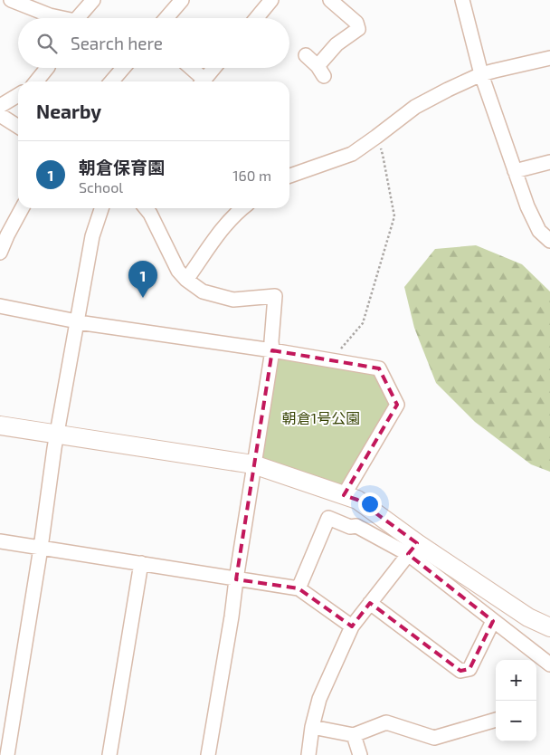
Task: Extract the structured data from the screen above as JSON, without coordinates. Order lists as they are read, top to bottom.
{
  "parks": ["朝倉1号公園"],
  "page": {
    "search": "Search here",
    "heading": "Nearby",
    "list": [
      {
        "mark": "1",
        "name": "朝倉保育園",
        "note": "School",
        "value": "160 m"
      }
    ],
    "pins": "1",
    "map_buttons": ["+", "−"]
  }
}
